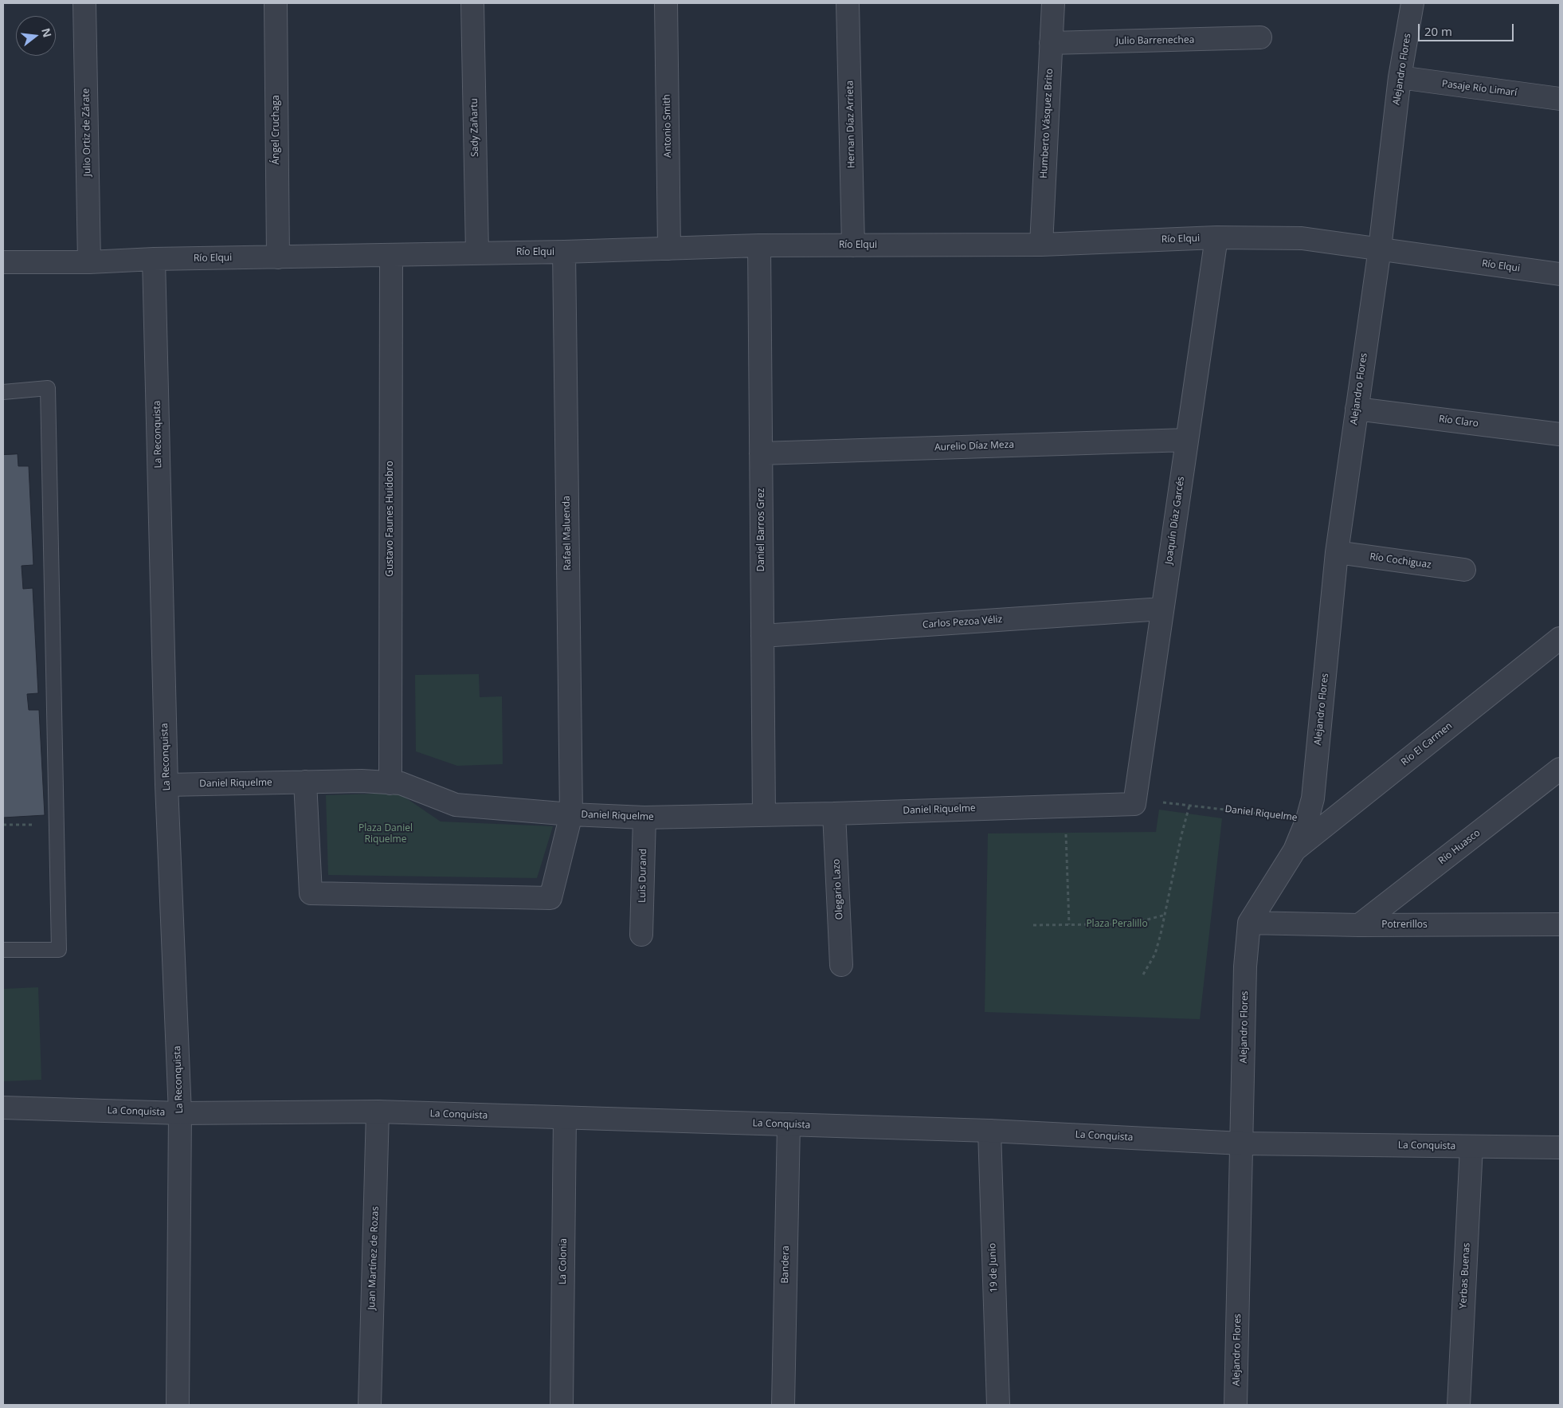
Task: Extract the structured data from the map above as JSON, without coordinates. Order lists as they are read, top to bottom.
{
  "streets": {
    "street": [
      "Julio Barrenechea",
      "Alejandro Flores",
      "Pasaje Río Limarí",
      "Humberto Vásquez Brito",
      "Hernan Díaz Arrieta",
      "Antonio Smith",
      "Sady Zañartu",
      "Ángel Cruchaga",
      "Julio Ortiz de Zárate",
      "Río Elqui",
      "Río Claro",
      "La Reconquista",
      "Aurelio Díaz Meza",
      "Gustavo Faunes Huidobro",
      "Joaquín Díaz Garcés",
      "Daniel Barros Grez",
      "Rafael Maluenda",
      "Río Cochiguaz",
      "Carlos Pezoa Véliz",
      "Río El Carmen",
      "Daniel Riquelme",
      "Río Huasco",
      "Luis Durand",
      "Olegario Lazo",
      "Potrerillos",
      "La Conquista",
      "Juan Martínez de Rozas",
      "La Colonia",
      "Bandera",
      "19 de Junio",
      "Yerbas Buenas"
    ]
  },
  "crossings": [
    ["Julio Barrenechea", "Humberto Vásquez Brito"],
    ["Alejandro Flores", "Pasaje Río Limarí"],
    ["Alejandro Flores", "Río Elqui"],
    ["Alejandro Flores", "Río Claro"],
    ["Alejandro Flores", "Río Cochiguaz"],
    ["Alejandro Flores", "Río El Carmen"],
    ["Alejandro Flores", "Daniel Riquelme"],
    ["Alejandro Flores", "Potrerillos"],
    ["Alejandro Flores", "La Conquista"],
    ["Humberto Vásquez Brito", "Río Elqui"],
    ["Hernan Díaz Arrieta", "Río Elqui"],
    ["Antonio Smith", "Río Elqui"],
    ["Sady Zañartu", "Río Elqui"],
    ["Ángel Cruchaga", "Río Elqui"],
    ["Río Elqui", "La Reconquista"],
    ["Río Elqui", "Gustavo Faunes Huidobro"],
    ["Río Elqui", "Joaquín Díaz Garcés"],
    ["Río Elqui", "Daniel Barros Grez"],
    ["Río Elqui", "Rafael Maluenda"],
    ["La Reconquista", "Daniel Riquelme"],
    ["La Reconquista", "La Conquista"],
    ["Aurelio Díaz Meza", "Joaquín Díaz Garcés"],
    ["Aurelio Díaz Meza", "Daniel Barros Grez"],
    ["Gustavo Faunes Huidobro", "Daniel Riquelme"],
    ["Joaquín Díaz Garcés", "Carlos Pezoa Véliz"],
    ["Joaquín Díaz Garcés", "Daniel Riquelme"],
    ["Daniel Barros Grez", "Carlos Pezoa Véliz"],
    ["Daniel Barros Grez", "Daniel Riquelme"],
    ["Rafael Maluenda", "Daniel Riquelme"],
    ["Daniel Riquelme", "Luis Durand"],
    ["Daniel Riquelme", "Olegario Lazo"],
    ["Río Huasco", "Potrerillos"],
    ["La Conquista", "Juan Martínez de Rozas"],
    ["La Conquista", "La Colonia"],
    ["La Conquista", "Bandera"],
    ["La Conquista", "19 de Junio"],
    ["La Conquista", "Yerbas Buenas"]
  ],
  "parks": ["Plaza Daniel Riquelme", "Plaza Peralillo"],
  "scale_bar": "20 m",
  "north": "right"
}
